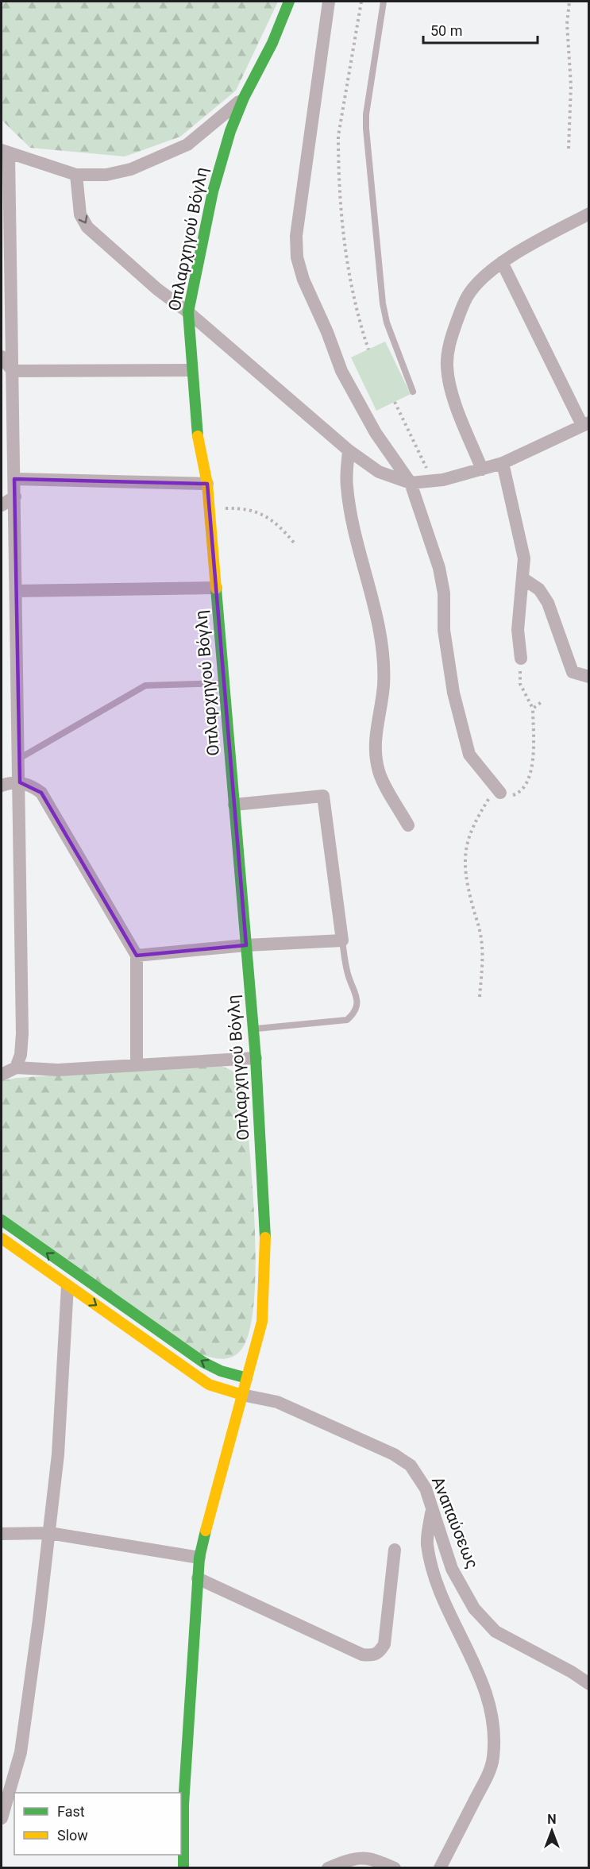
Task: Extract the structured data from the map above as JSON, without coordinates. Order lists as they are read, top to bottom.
{
  "streets": {
    "main road": ["Οπλαρχηγού Βόγλη"],
    "street": ["Αναπαύσεως"]
  },
  "crossings": [
    ["Οπλαρχηγού Βόγλη", "Αναπαύσεως"]
  ],
  "legend": ["Fast", "Slow"],
  "scale_bar": "50 m",
  "north": "top"
}
